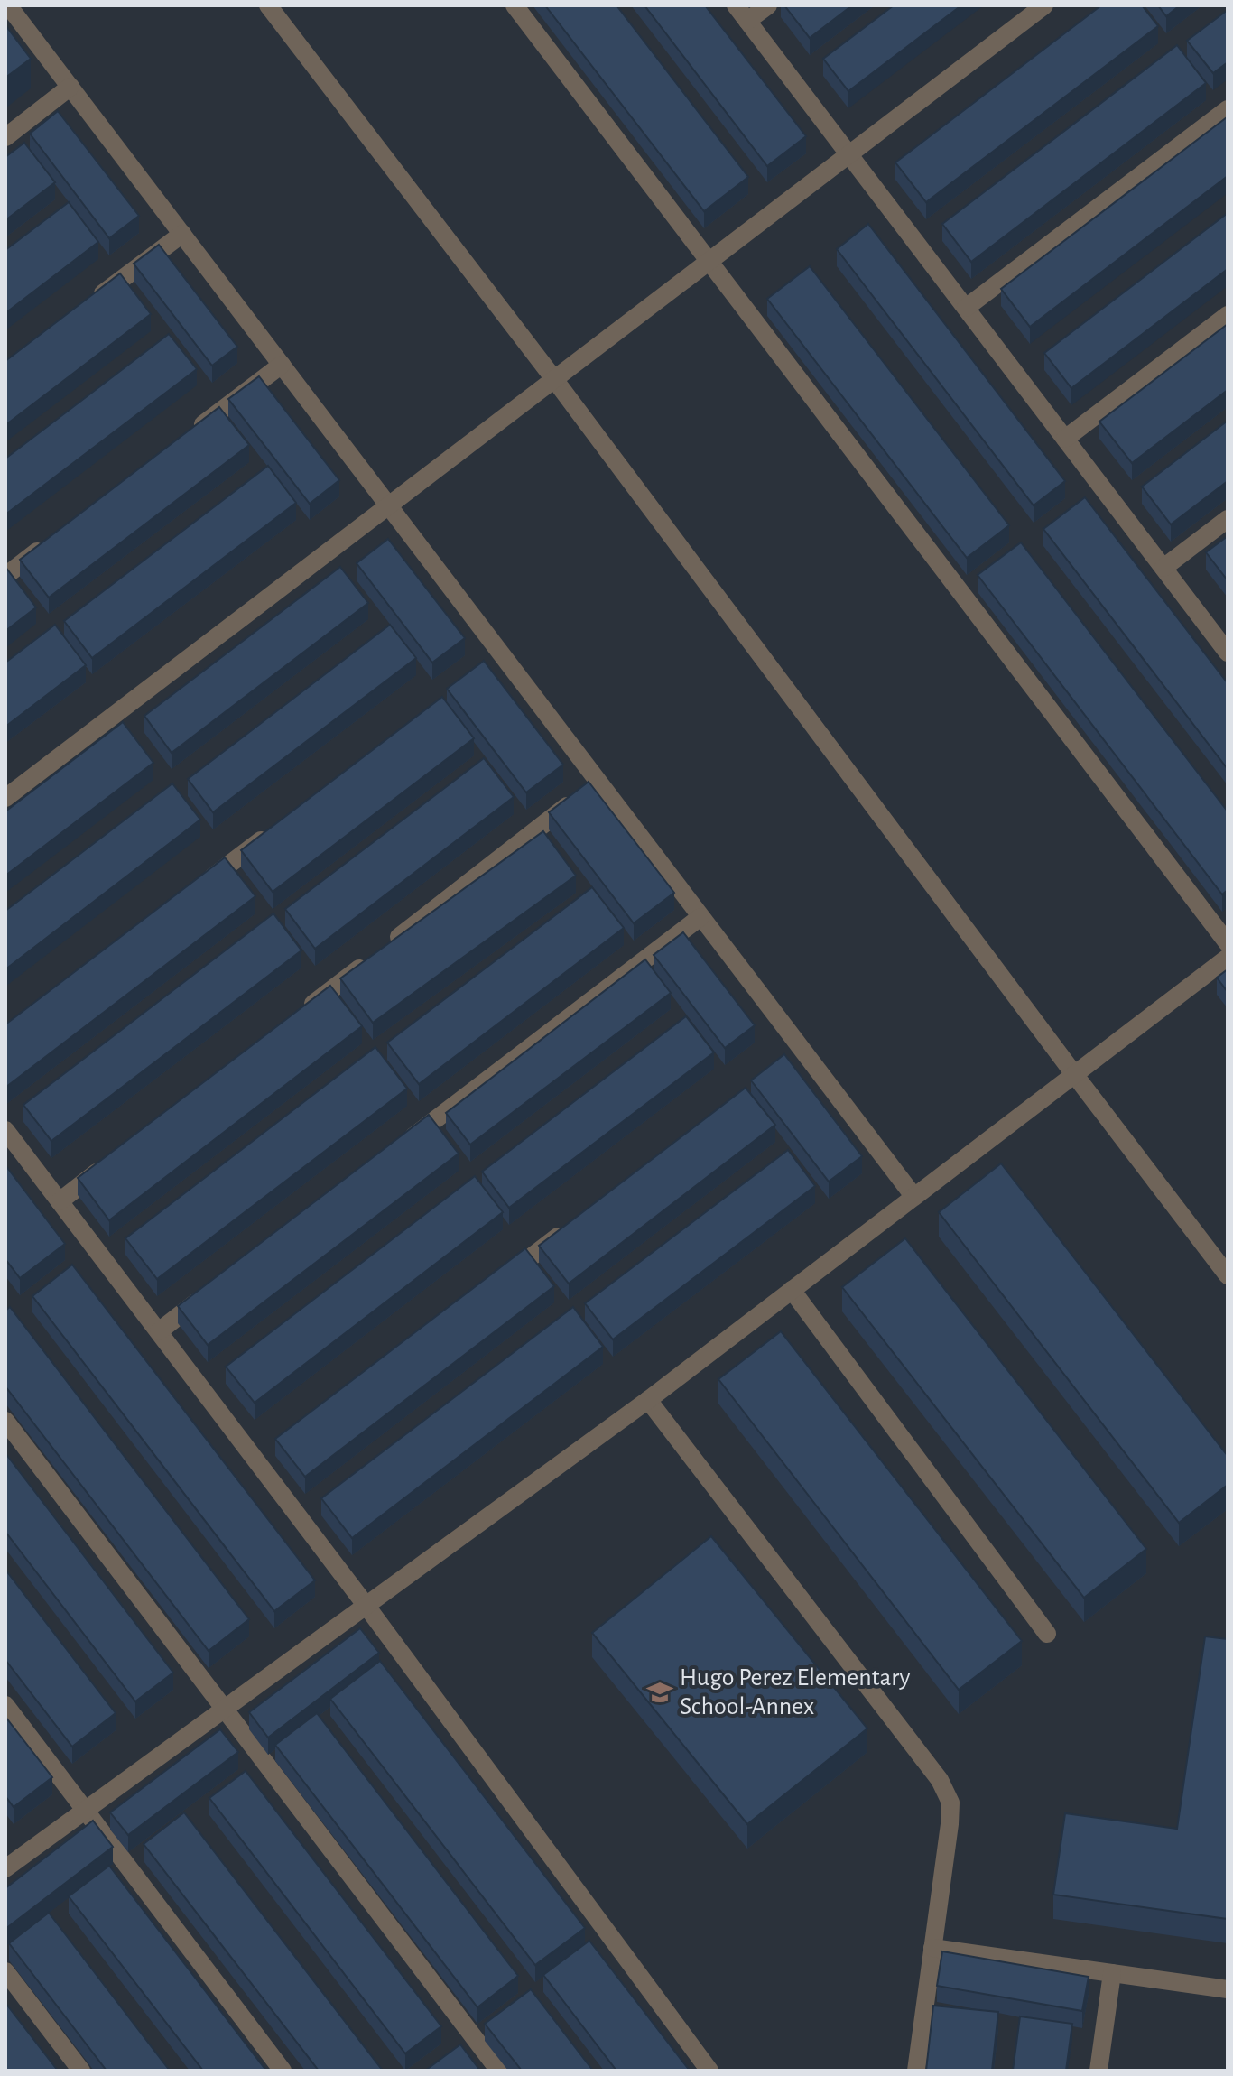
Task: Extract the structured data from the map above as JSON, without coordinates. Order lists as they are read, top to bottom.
{
  "places": {
    "school or university": ["Hugo Perez Elementary School-Annex"]
  }
}
